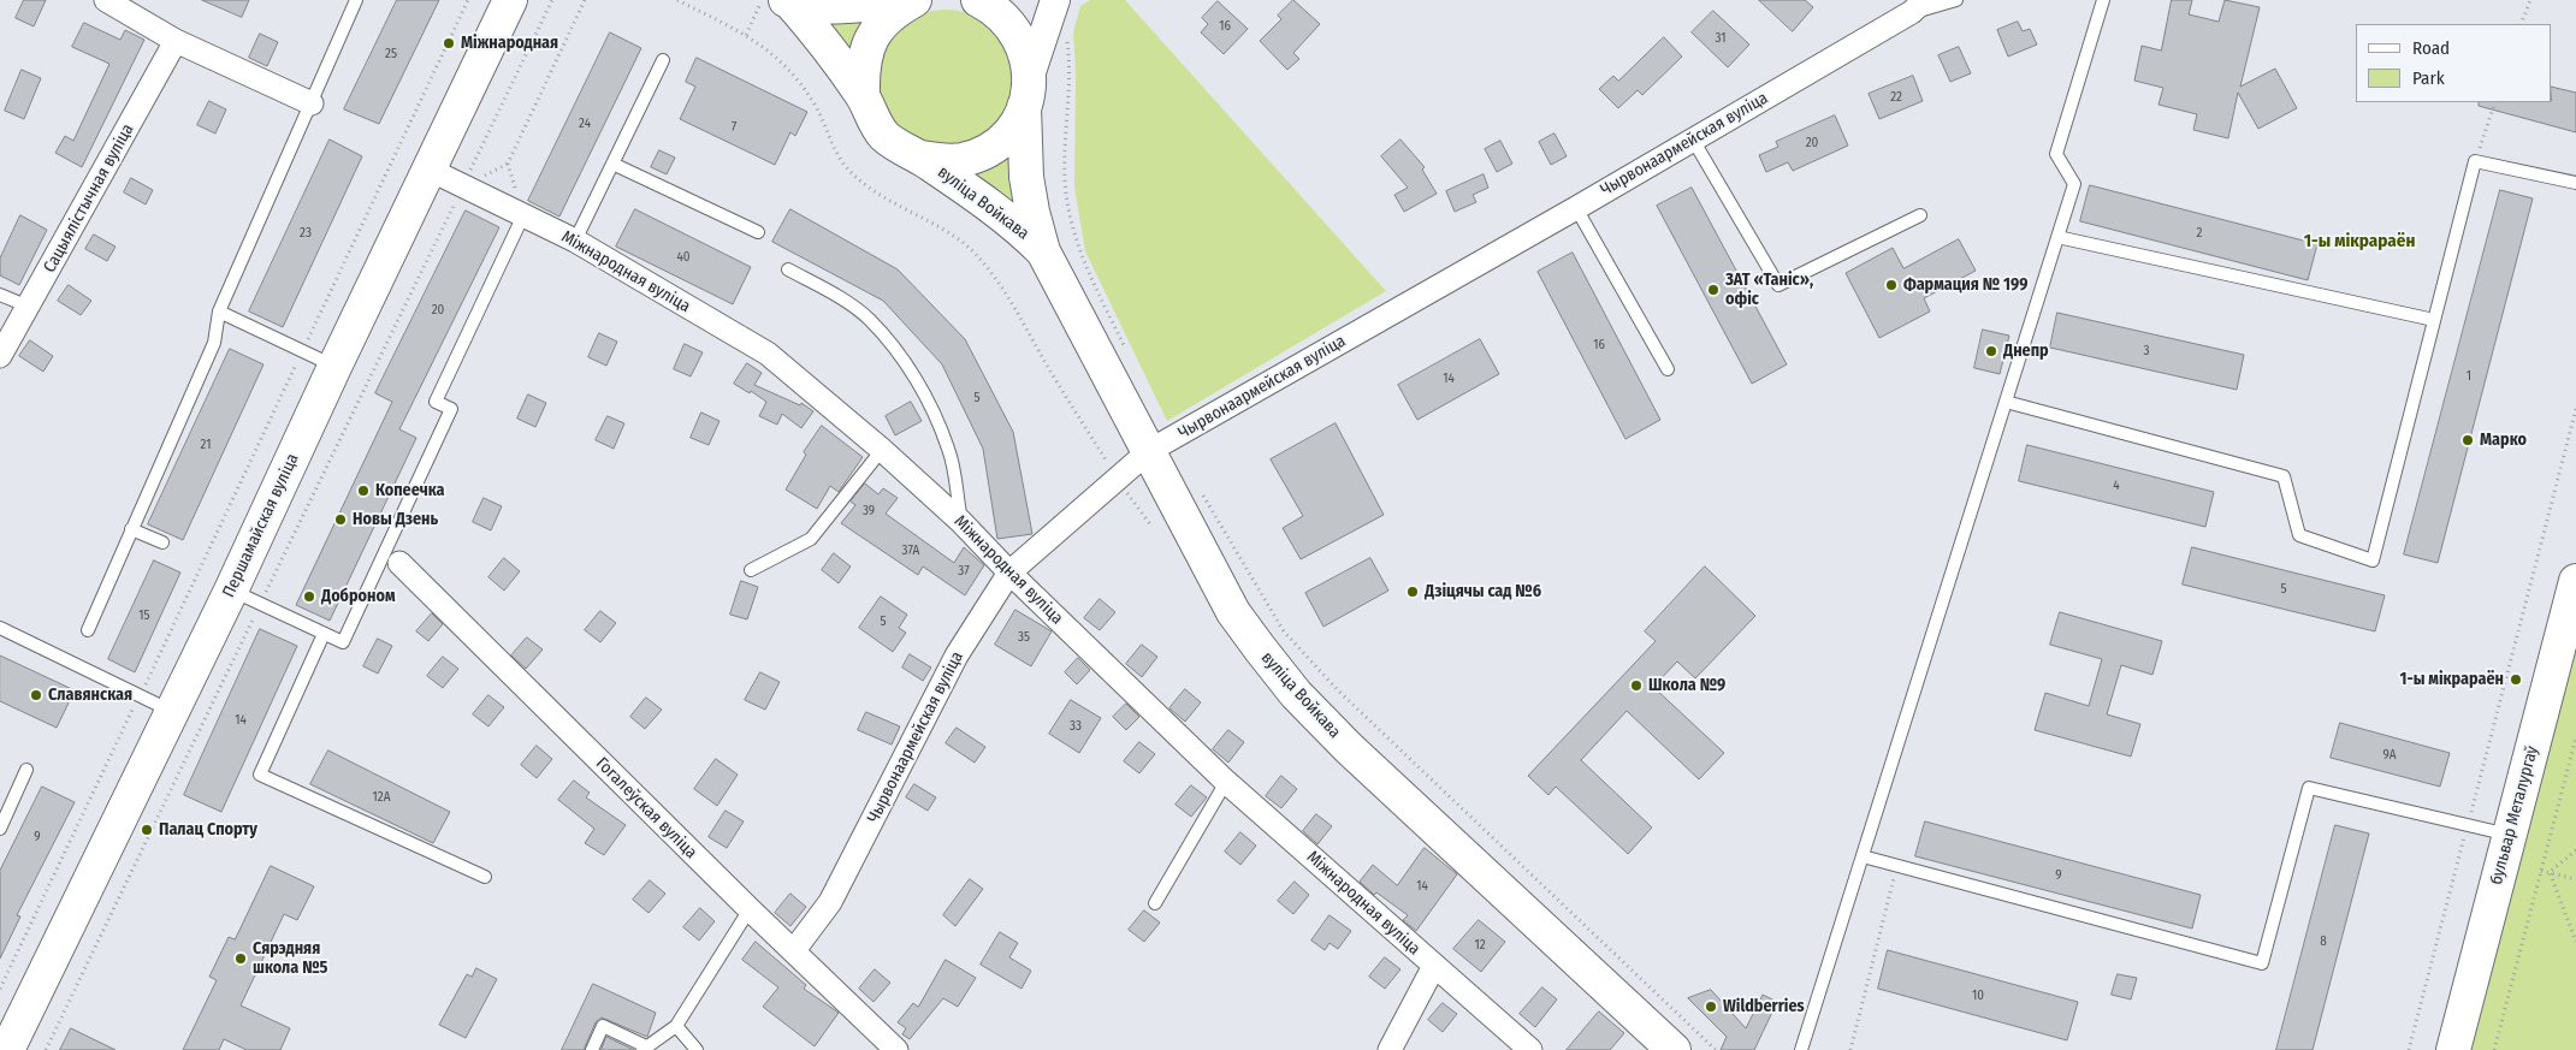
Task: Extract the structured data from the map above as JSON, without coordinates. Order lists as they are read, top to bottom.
{
  "streets": {
    "main road": ["вуліца Войкава", "Першамайская вуліца", "бульвар Металургаў"],
    "street": [
      "Чырвонаармейская вуліца",
      "Сацыялістычная вуліца",
      "Міжнародная вуліца",
      "Гогалеўская вуліца"
    ]
  },
  "crossings": [
    ["Чырвонаармейская вуліца", "вуліца Войкава"],
    ["Чырвонаармейская вуліца", "Міжнародная вуліца"],
    ["Чырвонаармейская вуліца", "Гогалеўская вуліца"],
    ["Міжнародная вуліца", "Першамайская вуліца"]
  ],
  "districts": ["1-ы мікрараён"],
  "places": [
    "Міжнародная",
    "Фармация № 199",
    "ЗАТ «Таніс», офіс",
    "Днепр",
    "Марко",
    "Копеечка",
    "Новы Дзень",
    "Дзіцячы сад №6",
    "Доброном",
    "1-ы мікрараён",
    "Школа №9",
    "Славянская",
    "Палац Спорту",
    "Сярэдняя школа №5",
    "Wildberries"
  ],
  "house_numbers": [
    "16",
    "31",
    "25",
    "22",
    "24",
    "7",
    "20",
    "23",
    "2",
    "40",
    "20",
    "16",
    "3",
    "1",
    "14",
    "5",
    "21",
    "4",
    "39",
    "37А",
    "37",
    "5",
    "15",
    "5",
    "35",
    "14",
    "33",
    "9А",
    "12А",
    "9",
    "9",
    "14",
    "8",
    "12",
    "10"
  ],
  "legend": ["Road", "Park"]
}
